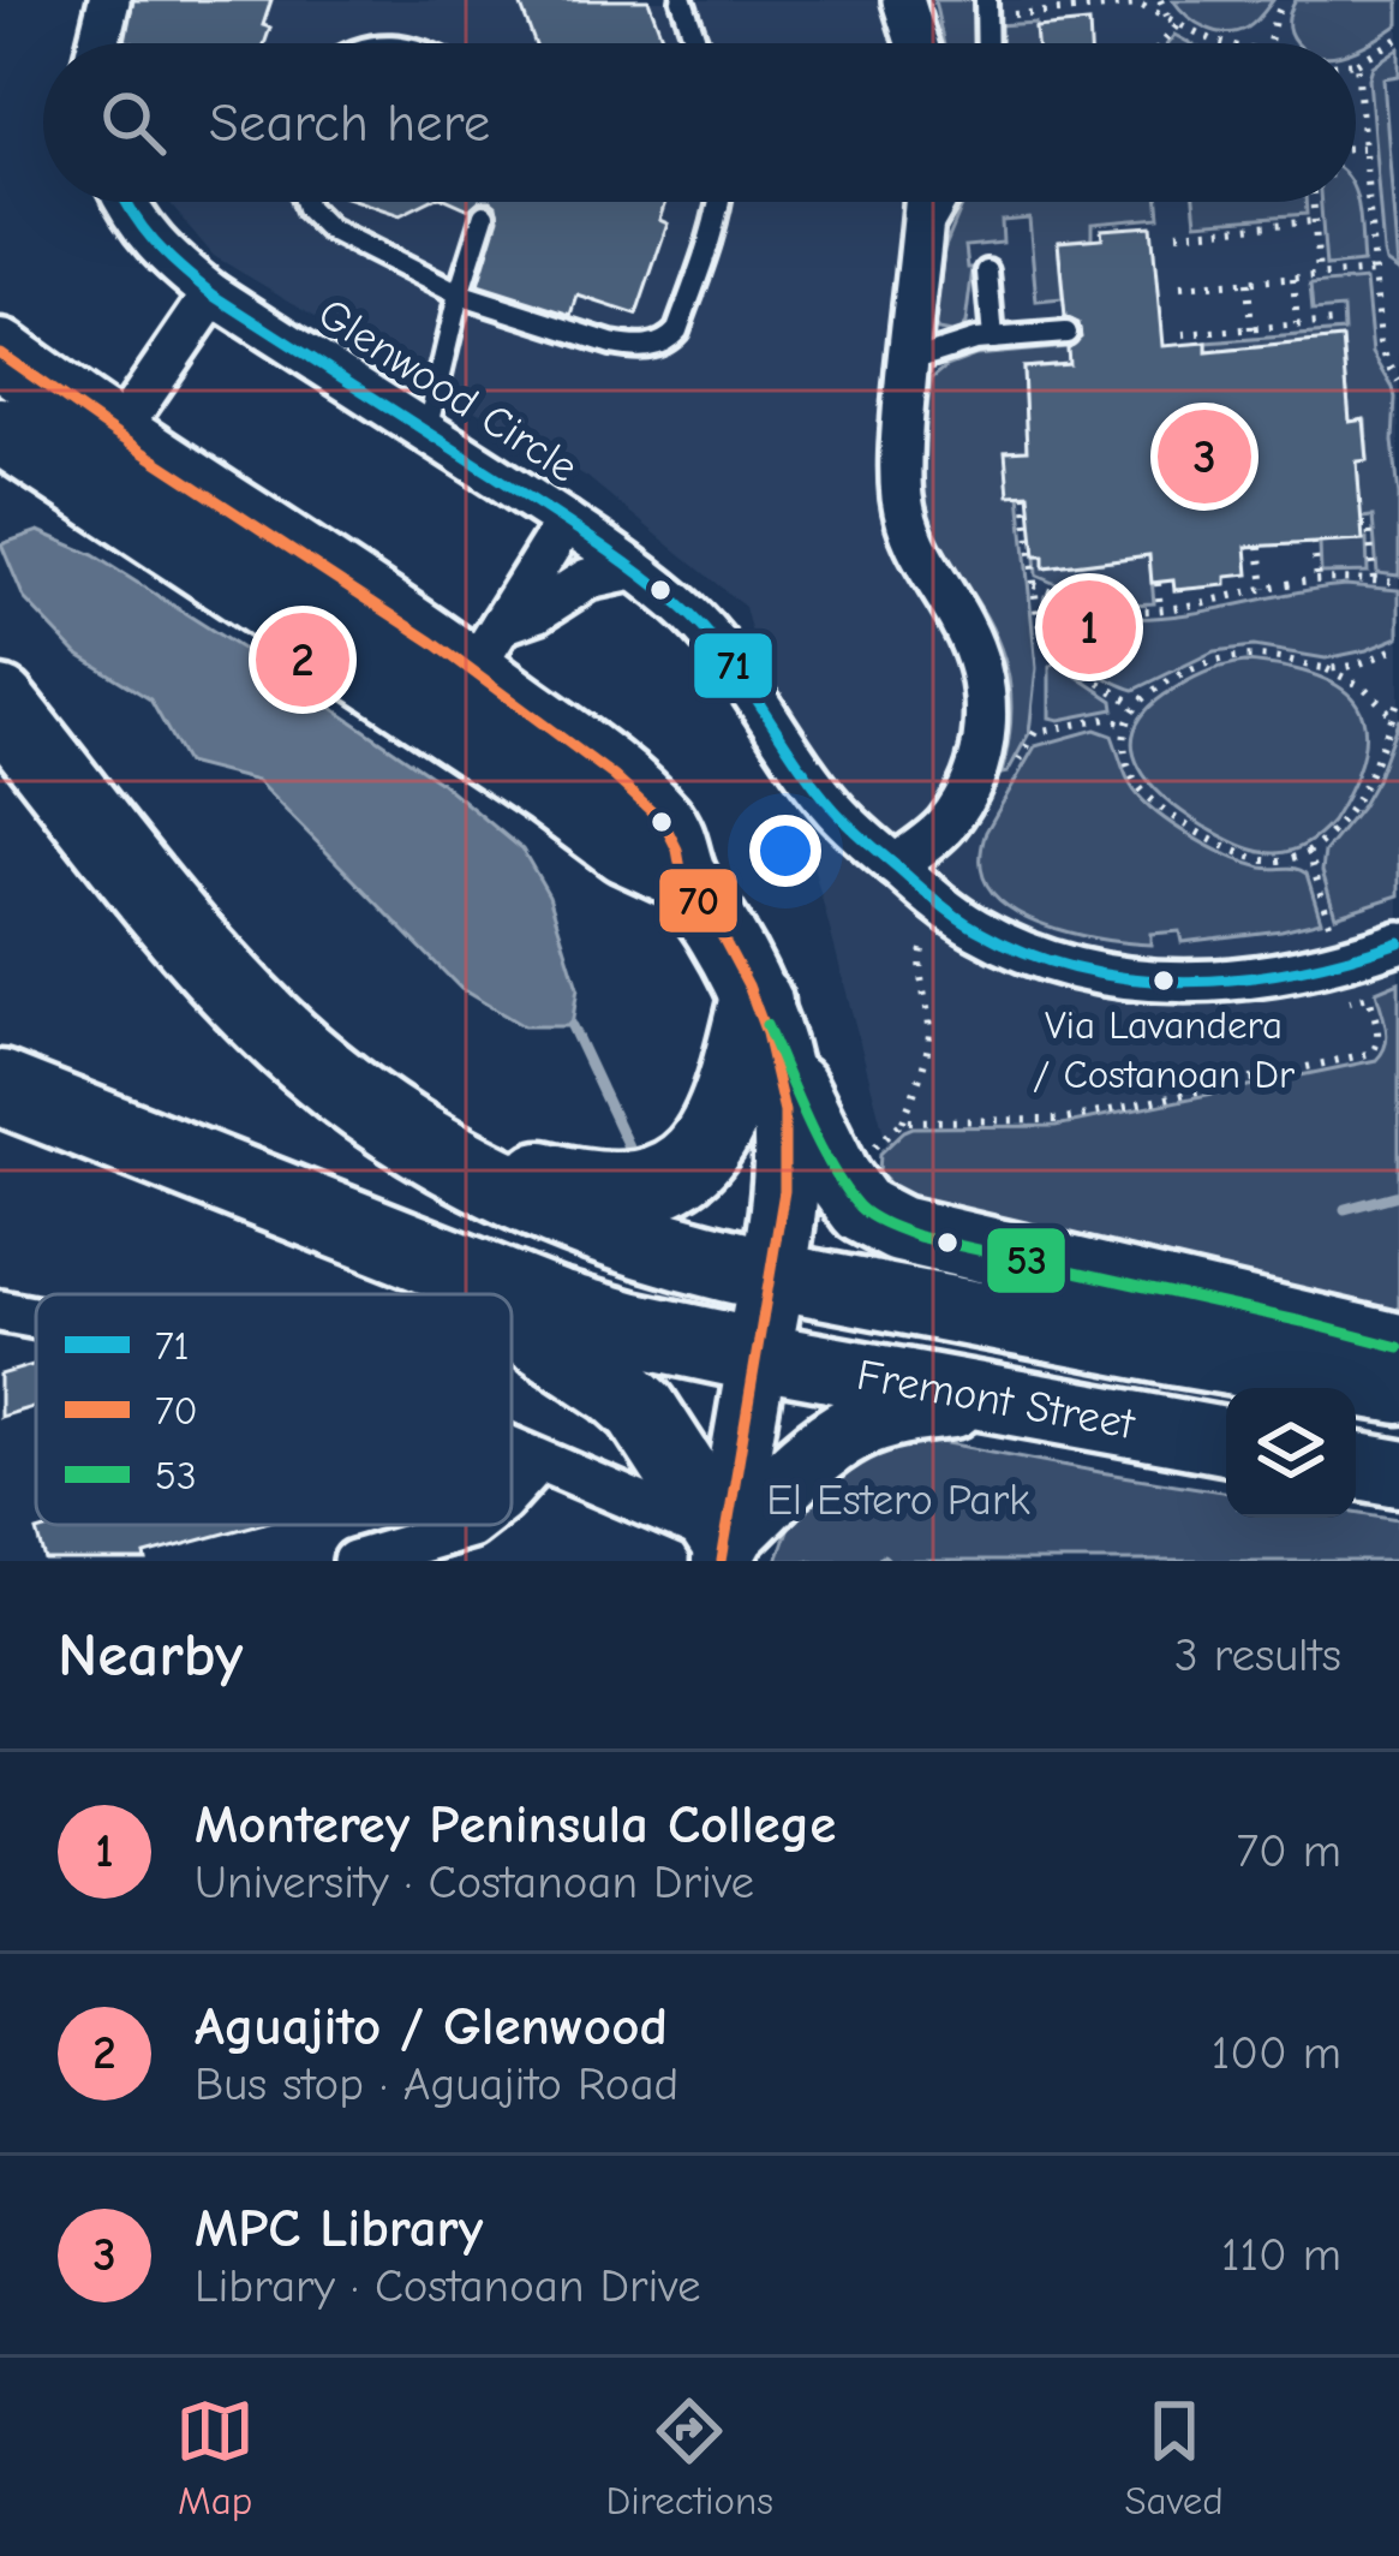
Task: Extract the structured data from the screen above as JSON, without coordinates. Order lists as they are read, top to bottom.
{
  "streets": {
    "main road": ["Fremont Street"],
    "street": ["Glenwood Circle"]
  },
  "parks": ["El Estero Park"],
  "places": ["Via Lavandera / Costanoan Dr"],
  "lines": ["transit line 71", "transit line 70", "transit line 53"],
  "legend": ["71", "70", "53"],
  "page": {
    "search": "Search here",
    "pins": ["3", "1", "2"],
    "heading": ["Nearby", "3 results"],
    "list": [
      {
        "mark": "1",
        "name": "Monterey Peninsula College",
        "note": "University · Costanoan Drive",
        "value": "70 m"
      },
      {
        "mark": "2",
        "name": "Aguajito / Glenwood",
        "note": "Bus stop · Aguajito Road",
        "value": "100 m"
      },
      {
        "mark": "3",
        "name": "MPC Library",
        "note": "Library · Costanoan Drive",
        "value": "110 m"
      }
    ],
    "nav": ["Map", "Directions", "Saved"]
  }
}
